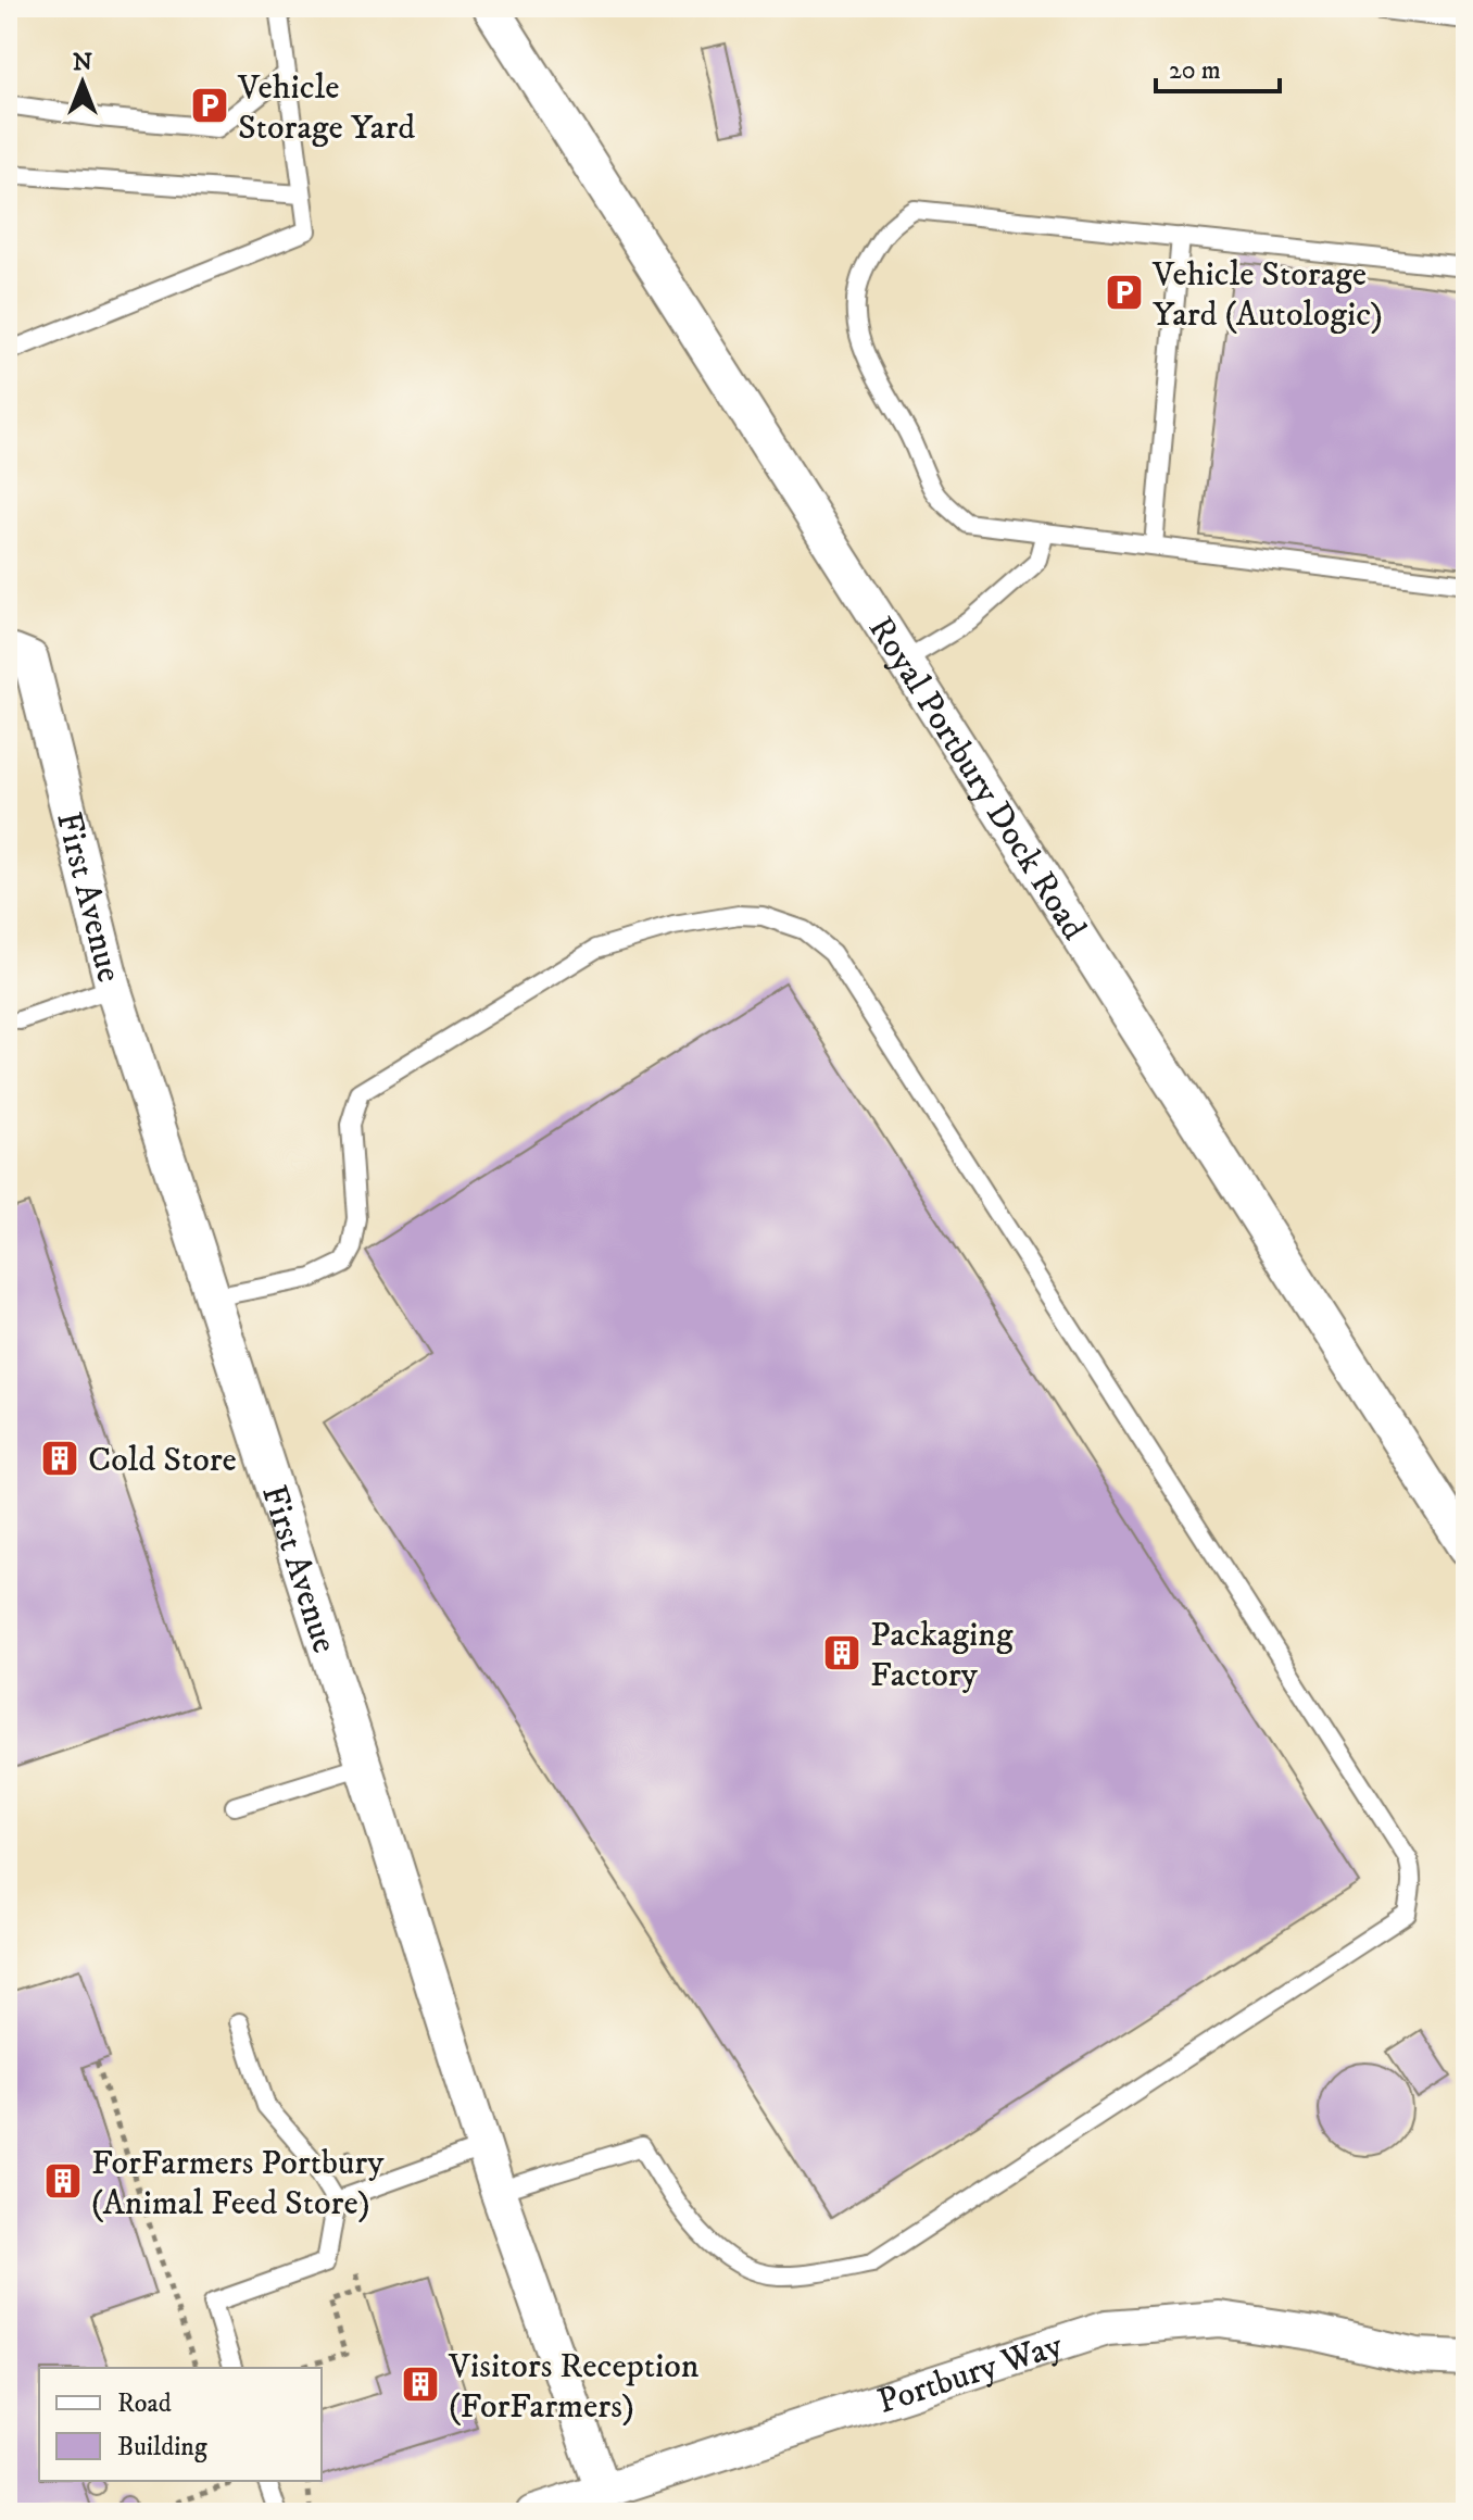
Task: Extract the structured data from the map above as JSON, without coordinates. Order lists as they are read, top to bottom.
{
  "streets": {
    "street": ["Royal Portbury Dock Road", "First Avenue", "Portbury Way"]
  },
  "crossings": [
    ["First Avenue", "Portbury Way"]
  ],
  "places": {
    "parking": ["Vehicle Storage Yard", "Vehicle Storage Yard (Autologic)"],
    "building": [
      "Cold Store",
      "Packaging Factory",
      "ForFarmers Portbury (Animal Feed Store)",
      "Visitors Reception (ForFarmers)"
    ]
  },
  "legend": ["Road", "Building"],
  "scale_bar": "20 m",
  "north": "top"
}
